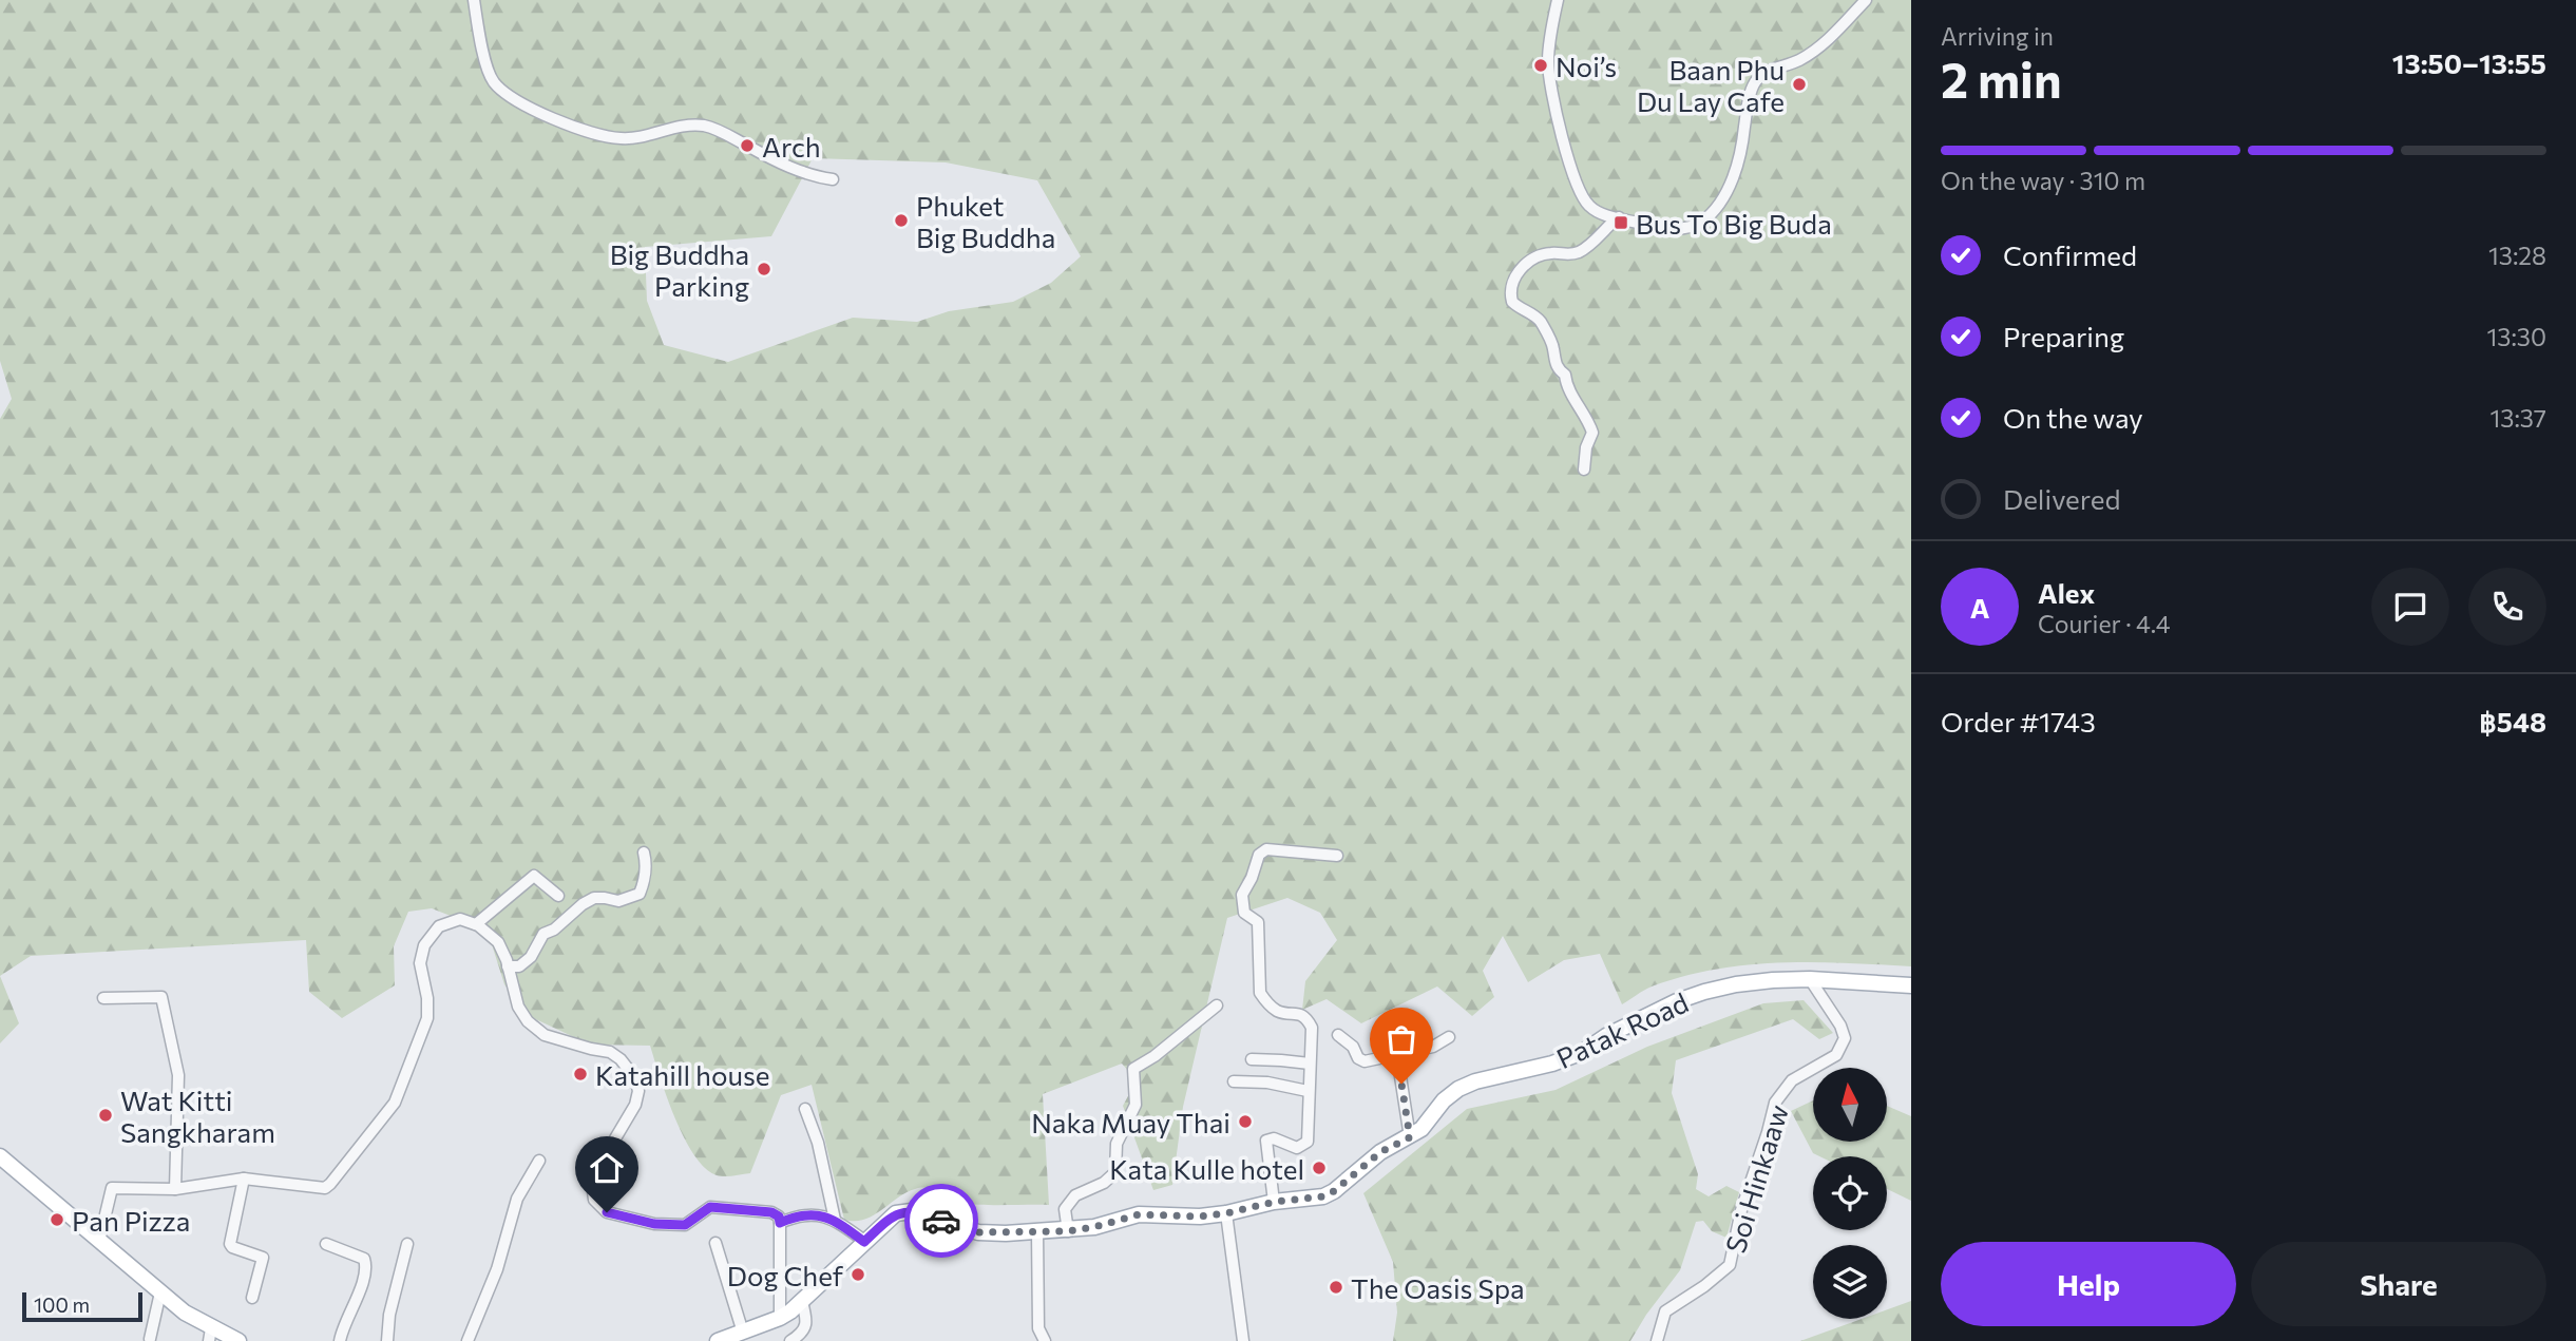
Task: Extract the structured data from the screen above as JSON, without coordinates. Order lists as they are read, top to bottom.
{
  "streets": {
    "main road": ["Patak Road"],
    "street": ["Soi Hinkaaw"]
  },
  "crossings": [
    ["Patak Road", "Soi Hinkaaw"]
  ],
  "places": {
    "other": [
      "Noi’s",
      "Baan Phu Du Lay Cafe",
      "Arch",
      "Phuket Big Buddha",
      "Big Buddha Parking",
      "Katahill house",
      "Wat Kitti Sangkharam",
      "Naka Muay Thai",
      "Kata Kulle hotel",
      "Pan Pizza",
      "Dog Chef",
      "The Oasis Spa"
    ],
    "transit": ["Bus To Big Buda"]
  },
  "scale_bar": "100 m",
  "north": "top",
  "page": {
    "heading": ["2 min", "Arriving in", "13:50–13:55"],
    "panel": [
      "Alex",
      "Courier · 4.4",
      "Order #1743",
      "฿548"
    ],
    "bar": "On the way · 310 m",
    "list": [
      ["Confirmed", "13:28"],
      ["Preparing", "13:30"],
      ["On the way", "13:37"],
      "Delivered"
    ],
    "round": "A",
    "buttons": ["Help", "Share"],
    "scale": "100 m"
  }
}
